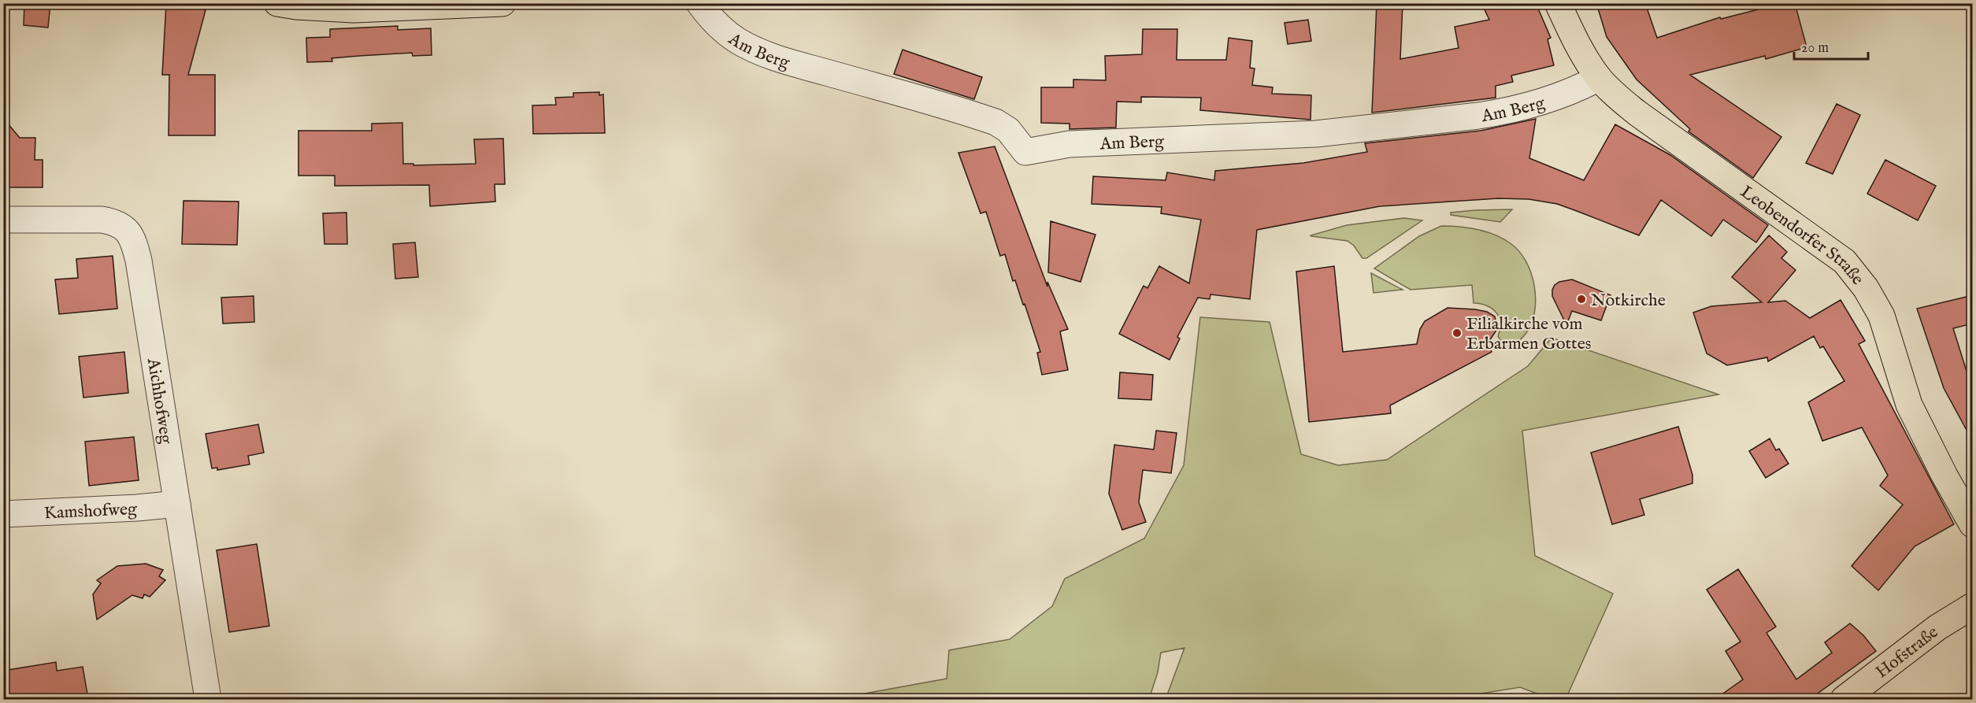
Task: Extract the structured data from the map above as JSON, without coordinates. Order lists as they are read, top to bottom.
{
  "streets": {
    "main road": ["Leobendorfer Straße", "Hofstraße"],
    "street": ["Am Berg", "Aichhofweg", "Kamshofweg"]
  },
  "crossings": [
    ["Am Berg", "Leobendorfer Straße"],
    ["Aichhofweg", "Kamshofweg"]
  ],
  "places": ["Notkirche", "Filialkirche vom Erbarmen Gottes"],
  "scale_bar": "20 m"
}
